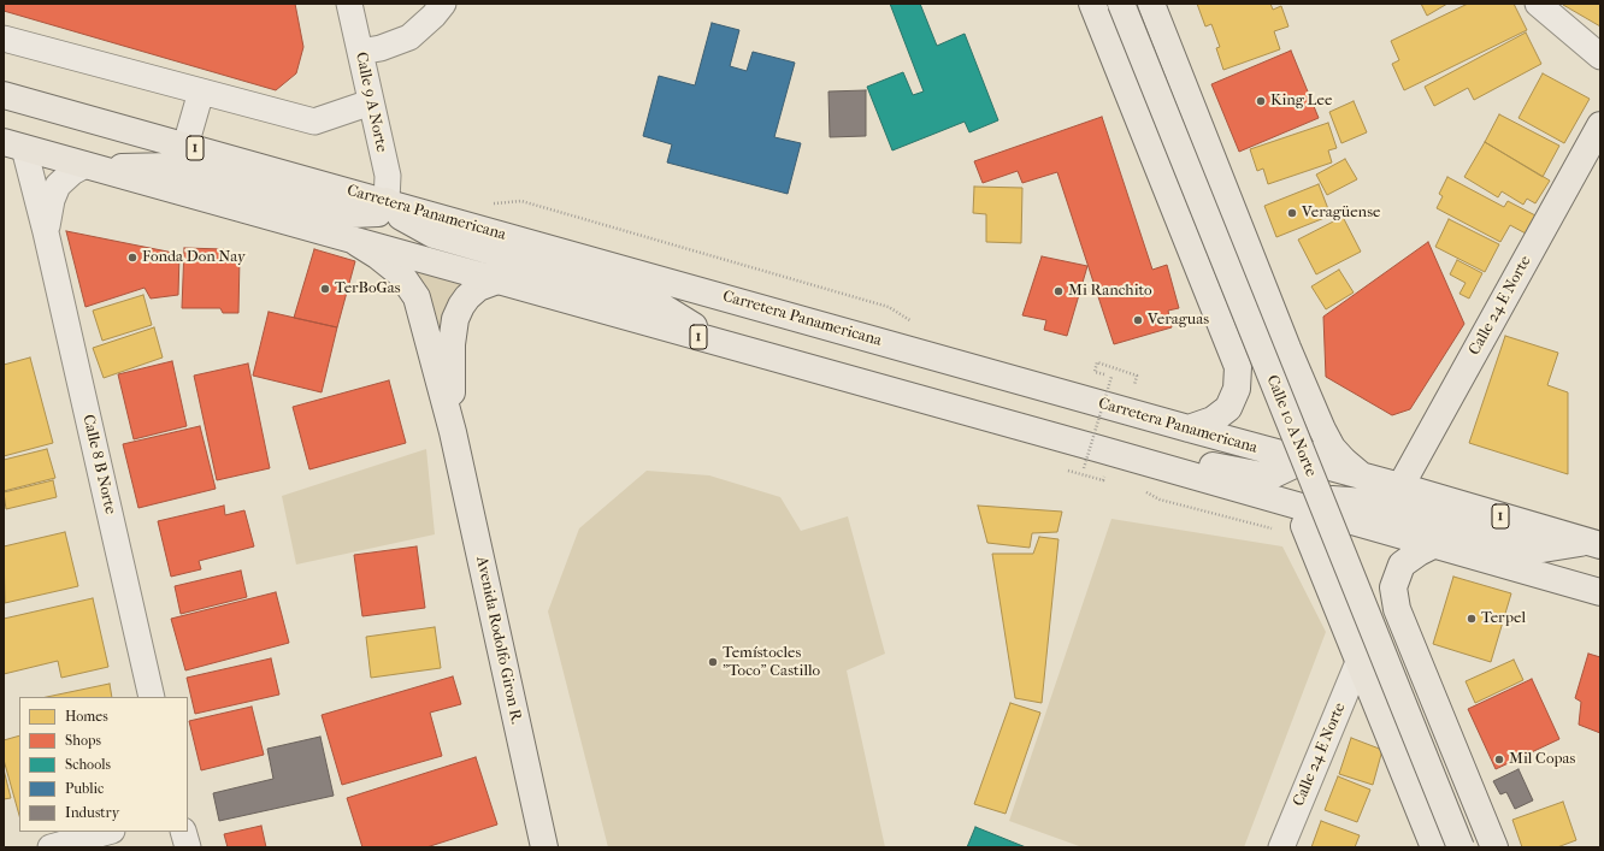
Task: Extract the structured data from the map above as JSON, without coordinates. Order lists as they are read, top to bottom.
{
  "streets": {
    "main road": [
      "1",
      "Carretera Panamericana",
      "Calle 24 E Norte",
      "Calle 10 A Norte",
      "Avenida Rodolfo Giron R."
    ],
    "street": ["Calle 9 A Norte", "Calle 8 B Norte"]
  },
  "crossings": [
    ["Calle 9 A Norte", "Carretera Panamericana"],
    ["1", "Calle 8 B Norte"],
    ["1", "Avenida Rodolfo Giron R."],
    ["Carretera Panamericana", "Calle 24 E Norte"]
  ],
  "places": [
    "King Lee",
    "Veragüense",
    "Fonda Don Nay",
    "TerBoGas",
    "Mi Ranchito",
    "Veraguas",
    "Terpel",
    "Temístocles \"Toco\" Castillo",
    "Mil Copas"
  ],
  "legend": [
    "Homes",
    "Shops",
    "Schools",
    "Public",
    "Industry"
  ]
}
